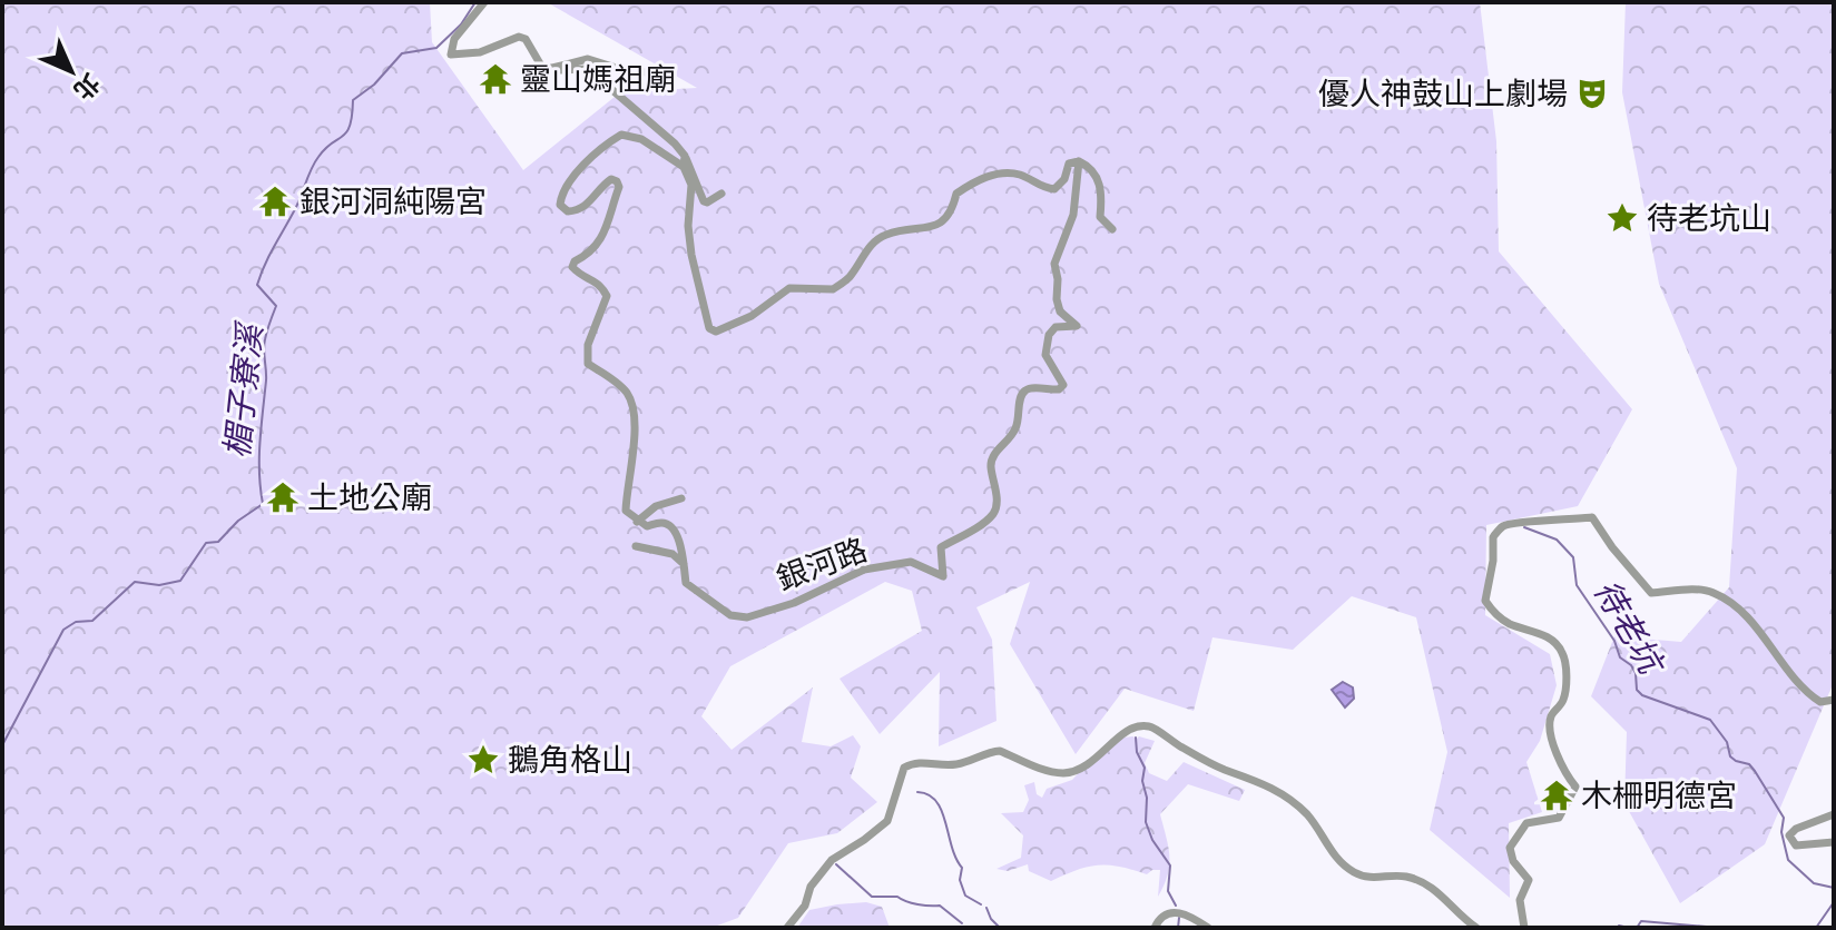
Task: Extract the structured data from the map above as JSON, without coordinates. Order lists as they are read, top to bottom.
{
  "streets": {
    "street": ["銀河路"]
  },
  "water": ["楣子寮溪", "待老坑"],
  "places": {
    "temple": [
      "靈山媽祖廟",
      "銀河洞純陽宮",
      "土地公廟",
      "木柵明德宮"
    ],
    "theatre": ["優人神鼓山上劇場"],
    "place": ["待老坑山", "鵝角格山"]
  },
  "north": "bottom right"
}
